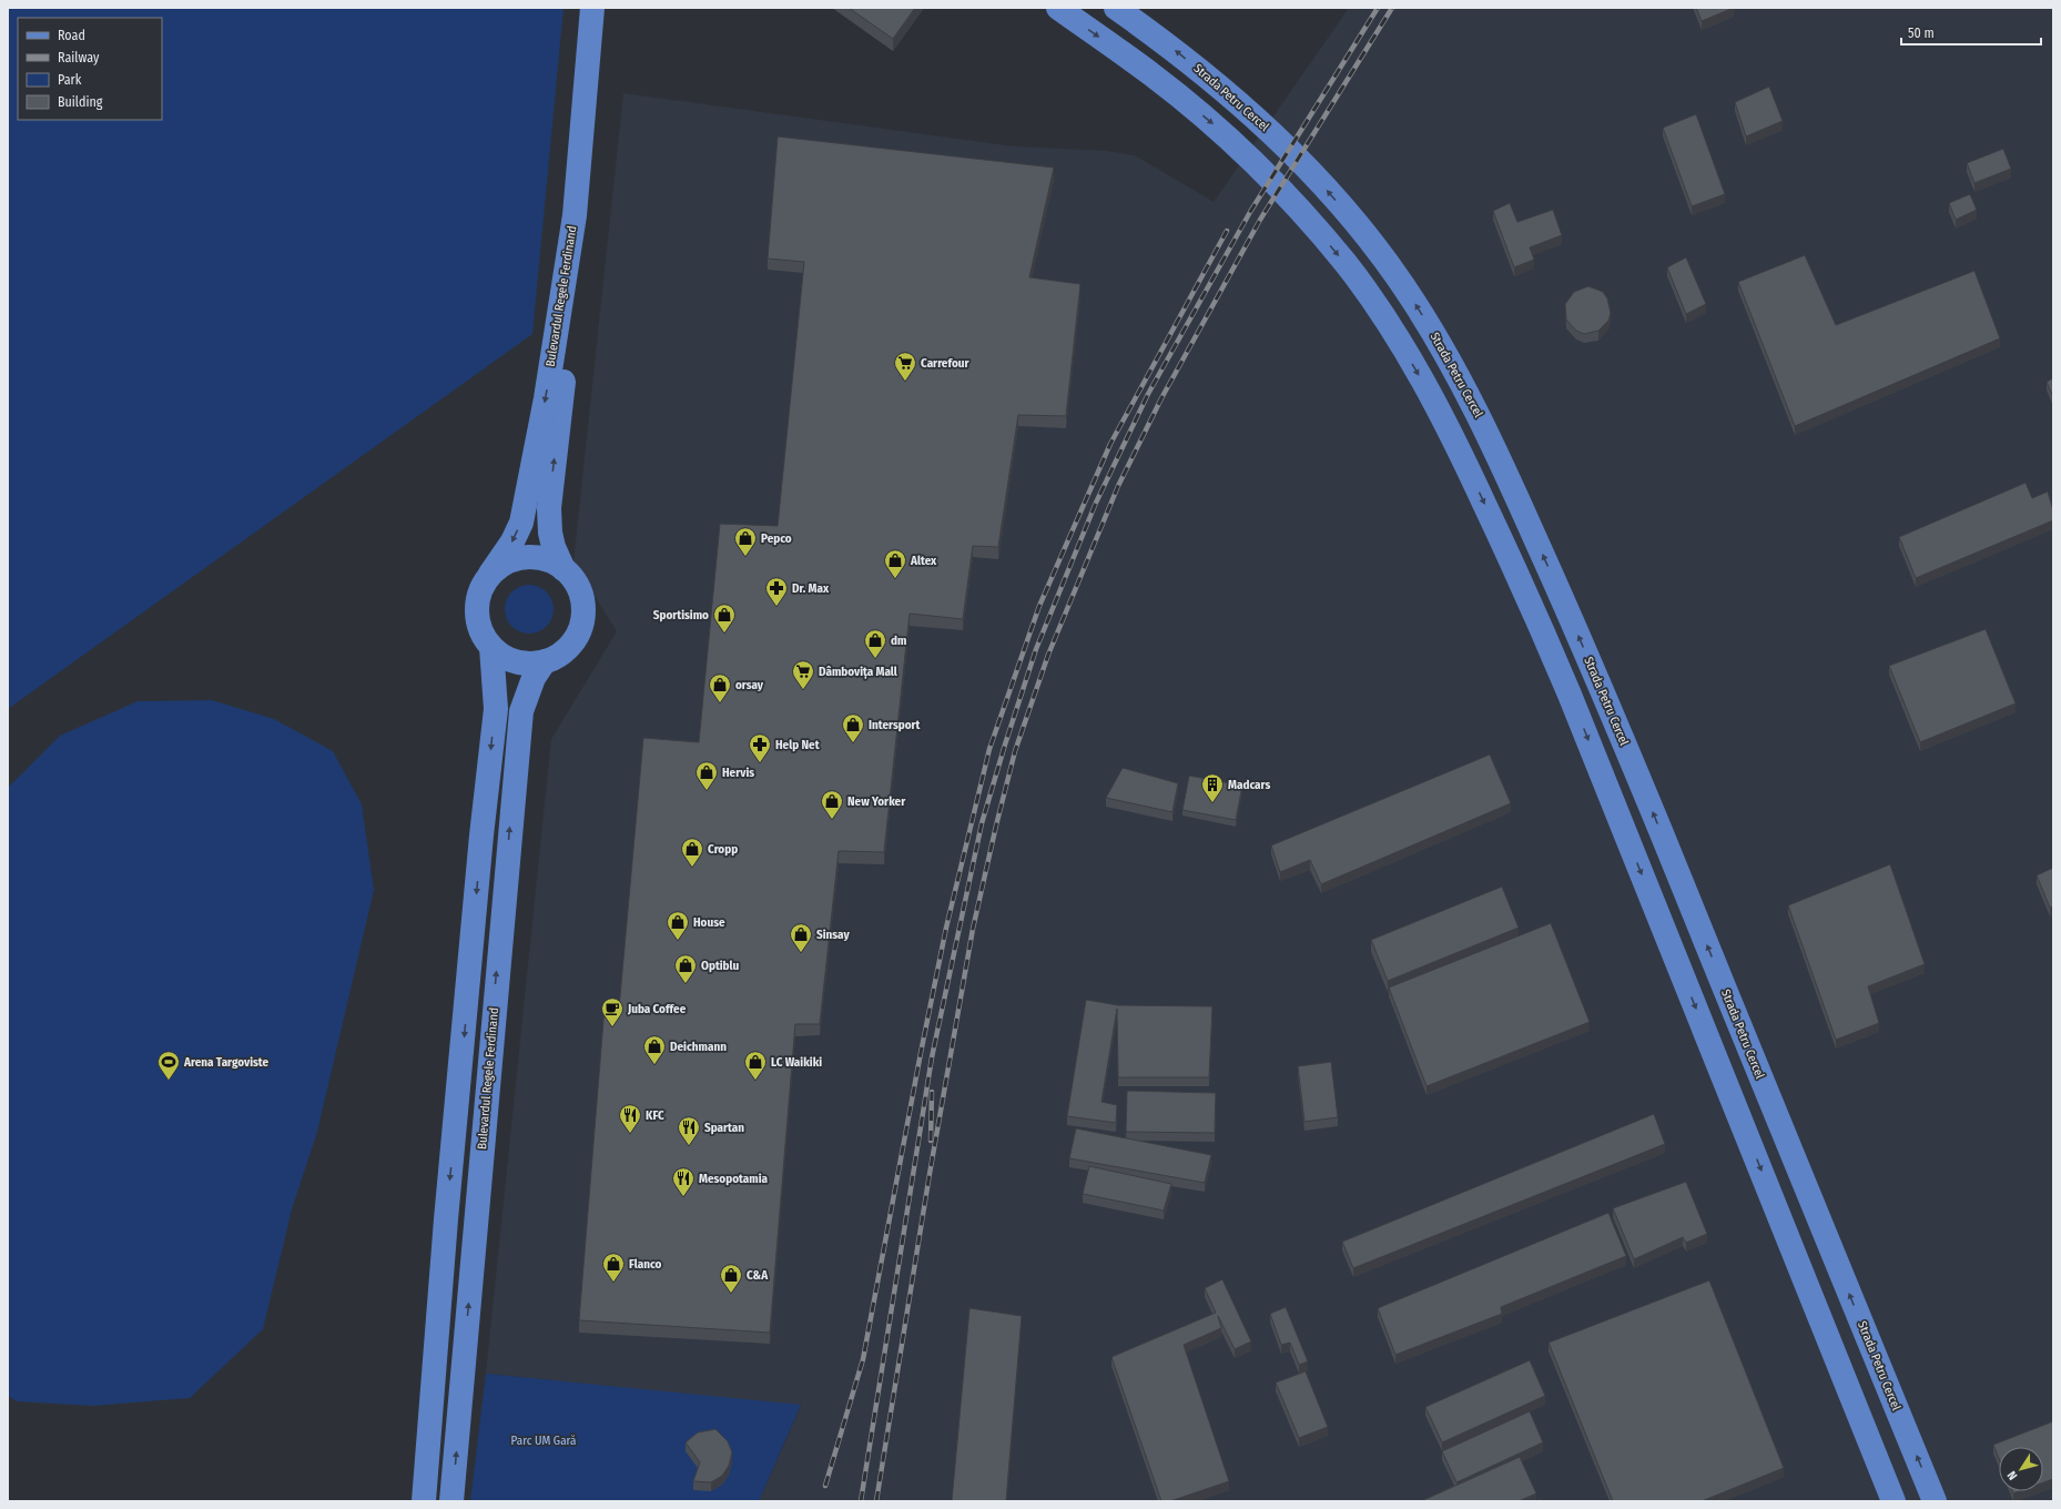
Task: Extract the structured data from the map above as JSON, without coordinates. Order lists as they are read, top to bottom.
{
  "streets": {
    "main road": ["Strada Petru Cercel", "Bulevardul Regele Ferdinand"]
  },
  "parks": ["Parc UM Gară"],
  "places": {
    "supermarket": ["Carrefour", "Dâmbovița Mall"],
    "shop": [
      "Pepco",
      "Altex",
      "Sportisimo",
      "dm",
      "orsay",
      "Intersport",
      "Hervis",
      "New Yorker",
      "Cropp",
      "House",
      "Sinsay",
      "Optiblu",
      "Deichmann",
      "LC Waikiki",
      "Flanco",
      "C&A"
    ],
    "pharmacy": ["Dr. Max", "Help Net"],
    "building": ["Madcars"],
    "cafe": ["Juba Coffee"],
    "sports": ["Arena Targoviste"],
    "restaurant": ["KFC", "Spartan", "Mesopotamia"]
  },
  "legend": [
    "Road",
    "Railway",
    "Park",
    "Building"
  ],
  "scale_bar": "50 m",
  "north": "bottom left"
}
